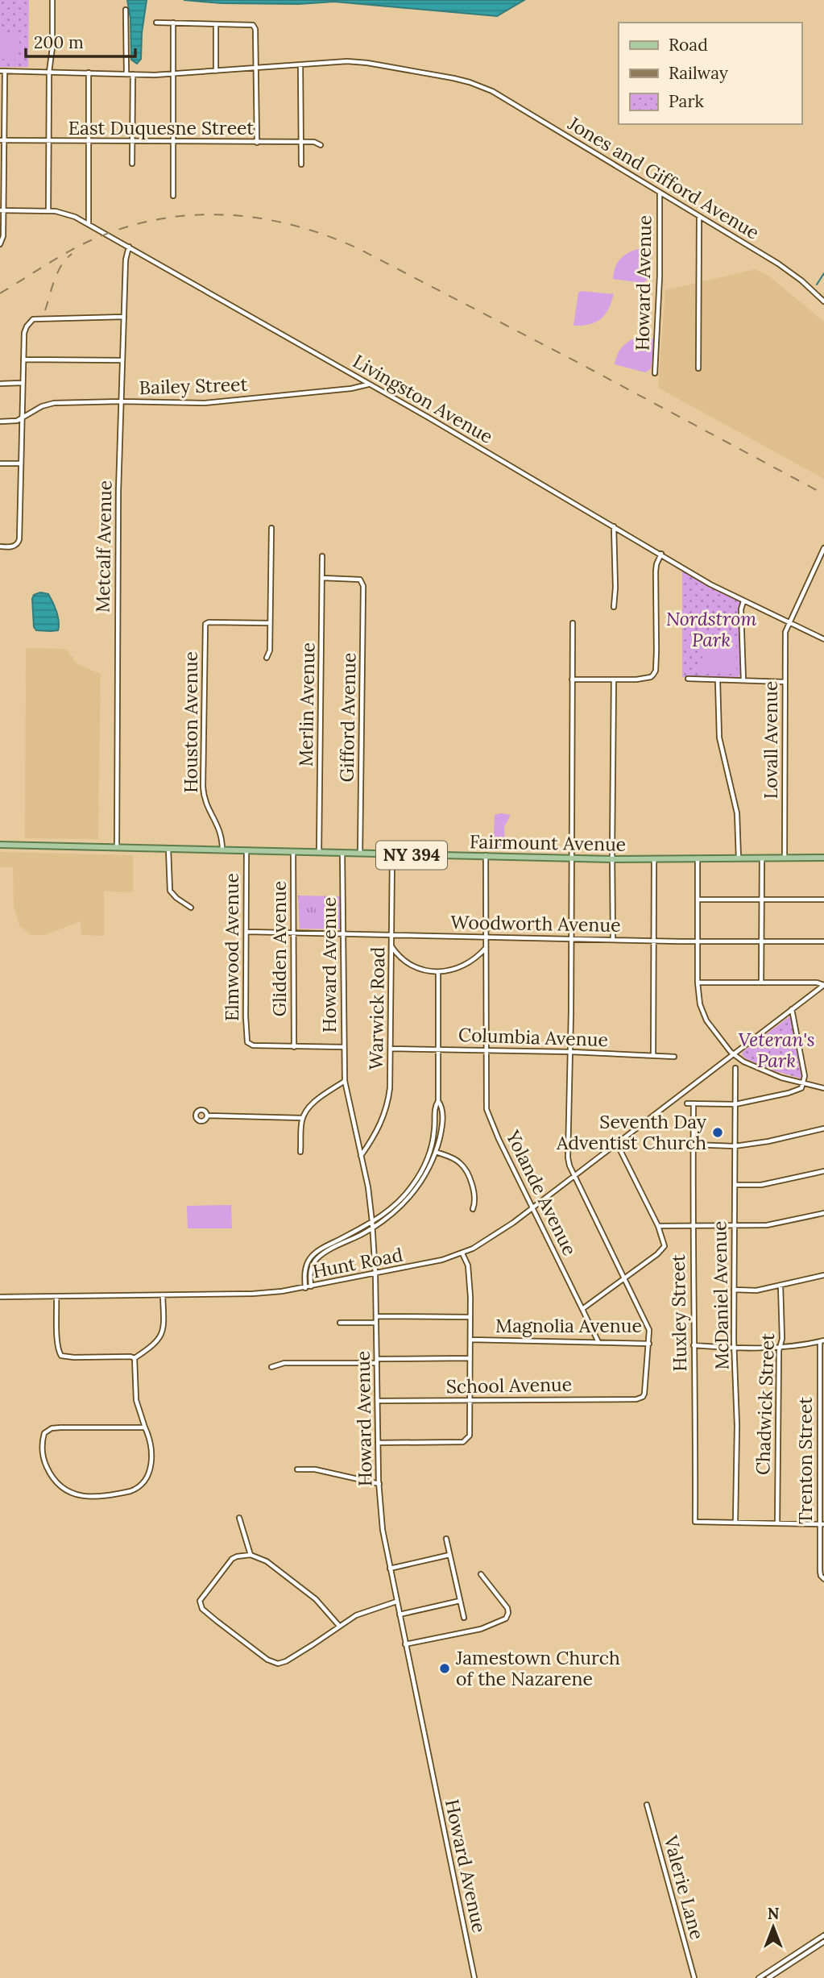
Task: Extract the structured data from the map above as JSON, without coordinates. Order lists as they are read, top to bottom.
{
  "streets": {
    "main road": ["Fairmount Avenue", "NY 394"],
    "street": [
      "East Duquesne Street",
      "Jones and Gifford Avenue",
      "Howard Avenue",
      "Bailey Street",
      "Livingston Avenue",
      "Metcalf Avenue",
      "Merlin Avenue",
      "Gifford Avenue",
      "Houston Avenue",
      "Lovall Avenue",
      "Woodworth Avenue",
      "Elmwood Avenue",
      "Glidden Avenue",
      "Warwick Road",
      "Columbia Avenue",
      "Yolande Avenue",
      "Hunt Road",
      "McDaniel Avenue",
      "Huxley Street",
      "Magnolia Avenue",
      "School Avenue",
      "Chadwick Street",
      "Trenton Street",
      "Valerie Lane"
    ]
  },
  "crossings": [
    ["Jones and Gifford Avenue", "Howard Avenue"],
    ["Howard Avenue", "Fairmount Avenue"],
    ["Howard Avenue", "Woodworth Avenue"],
    ["Howard Avenue", "Warwick Road"],
    ["Howard Avenue", "Hunt Road"],
    ["Howard Avenue", "School Avenue"],
    ["Bailey Street", "Livingston Avenue"],
    ["Bailey Street", "Metcalf Avenue"],
    ["Livingston Avenue", "Metcalf Avenue"],
    ["Livingston Avenue", "Lovall Avenue"],
    ["Metcalf Avenue", "Fairmount Avenue"],
    ["Merlin Avenue", "Gifford Avenue"],
    ["Merlin Avenue", "Fairmount Avenue"],
    ["Gifford Avenue", "Fairmount Avenue"],
    ["Houston Avenue", "Fairmount Avenue"],
    ["Lovall Avenue", "Fairmount Avenue"],
    ["Fairmount Avenue", "Elmwood Avenue"],
    ["Fairmount Avenue", "Glidden Avenue"],
    ["Fairmount Avenue", "Warwick Road"],
    ["Fairmount Avenue", "Yolande Avenue"],
    ["Fairmount Avenue", "Magnolia Avenue"],
    ["Woodworth Avenue", "Elmwood Avenue"],
    ["Woodworth Avenue", "Glidden Avenue"],
    ["Woodworth Avenue", "Warwick Road"],
    ["Woodworth Avenue", "Yolande Avenue"],
    ["Woodworth Avenue", "Magnolia Avenue"],
    ["Elmwood Avenue", "Glidden Avenue"],
    ["Warwick Road", "Columbia Avenue"],
    ["Columbia Avenue", "Yolande Avenue"],
    ["Columbia Avenue", "Magnolia Avenue"],
    ["Yolande Avenue", "Hunt Road"],
    ["Yolande Avenue", "Magnolia Avenue"],
    ["Hunt Road", "Magnolia Avenue"],
    ["McDaniel Avenue", "Huxley Street"],
    ["Magnolia Avenue", "School Avenue"]
  ],
  "parks": ["Nordstrom Park", "Veteran's Park"],
  "places": ["Seventh Day Adventist Church", "Jamestown Church of the Nazarene"],
  "legend": ["Road", "Railway", "Park"],
  "scale_bar": "200 m",
  "north": "top"
}
